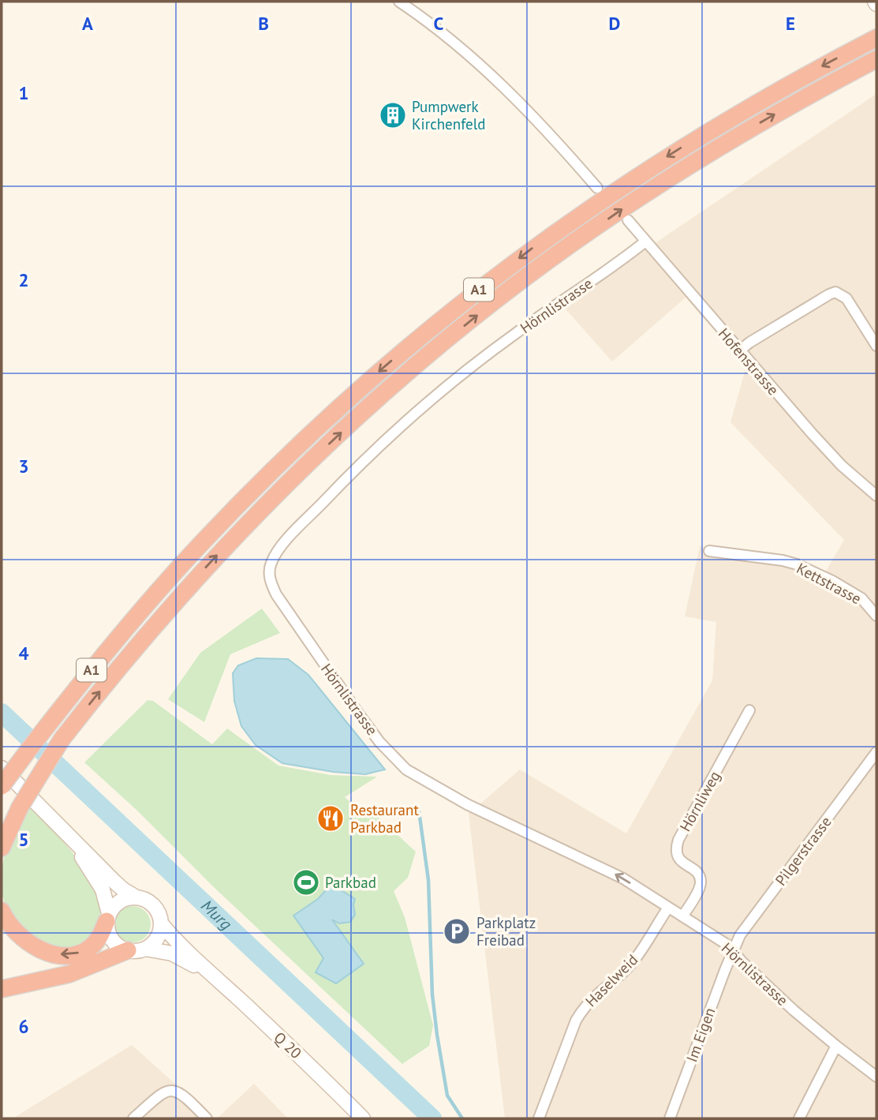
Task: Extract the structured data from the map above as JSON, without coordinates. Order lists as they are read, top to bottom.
{
  "streets": {
    "highway": ["A1"],
    "main road": ["Q 20"],
    "street": [
      "Hörnlistrasse",
      "Hofenstrasse",
      "Kettstrasse",
      "Hörnliweg",
      "Pilgerstrasse",
      "Haselweid",
      "Im Eigen"
    ]
  },
  "crossings": [
    ["Hörnlistrasse", "Hofenstrasse"],
    ["Hörnlistrasse", "Hörnliweg"],
    ["Hörnlistrasse", "Pilgerstrasse"],
    ["Hörnlistrasse", "Haselweid"],
    ["Hörnlistrasse", "Im Eigen"],
    ["Pilgerstrasse", "Im Eigen"]
  ],
  "water": ["Murg"],
  "places": {
    "building": ["Pumpwerk Kirchenfeld"],
    "restaurant": ["Restaurant Parkbad"],
    "sports": ["Parkbad"],
    "parking": ["Parkplatz Freibad"]
  },
  "grid": {
    "columns": [
      "A",
      "B",
      "C",
      "D",
      "E"
    ],
    "rows": [
      "1",
      "2",
      "3",
      "4",
      "5",
      "6"
    ]
  }
}
